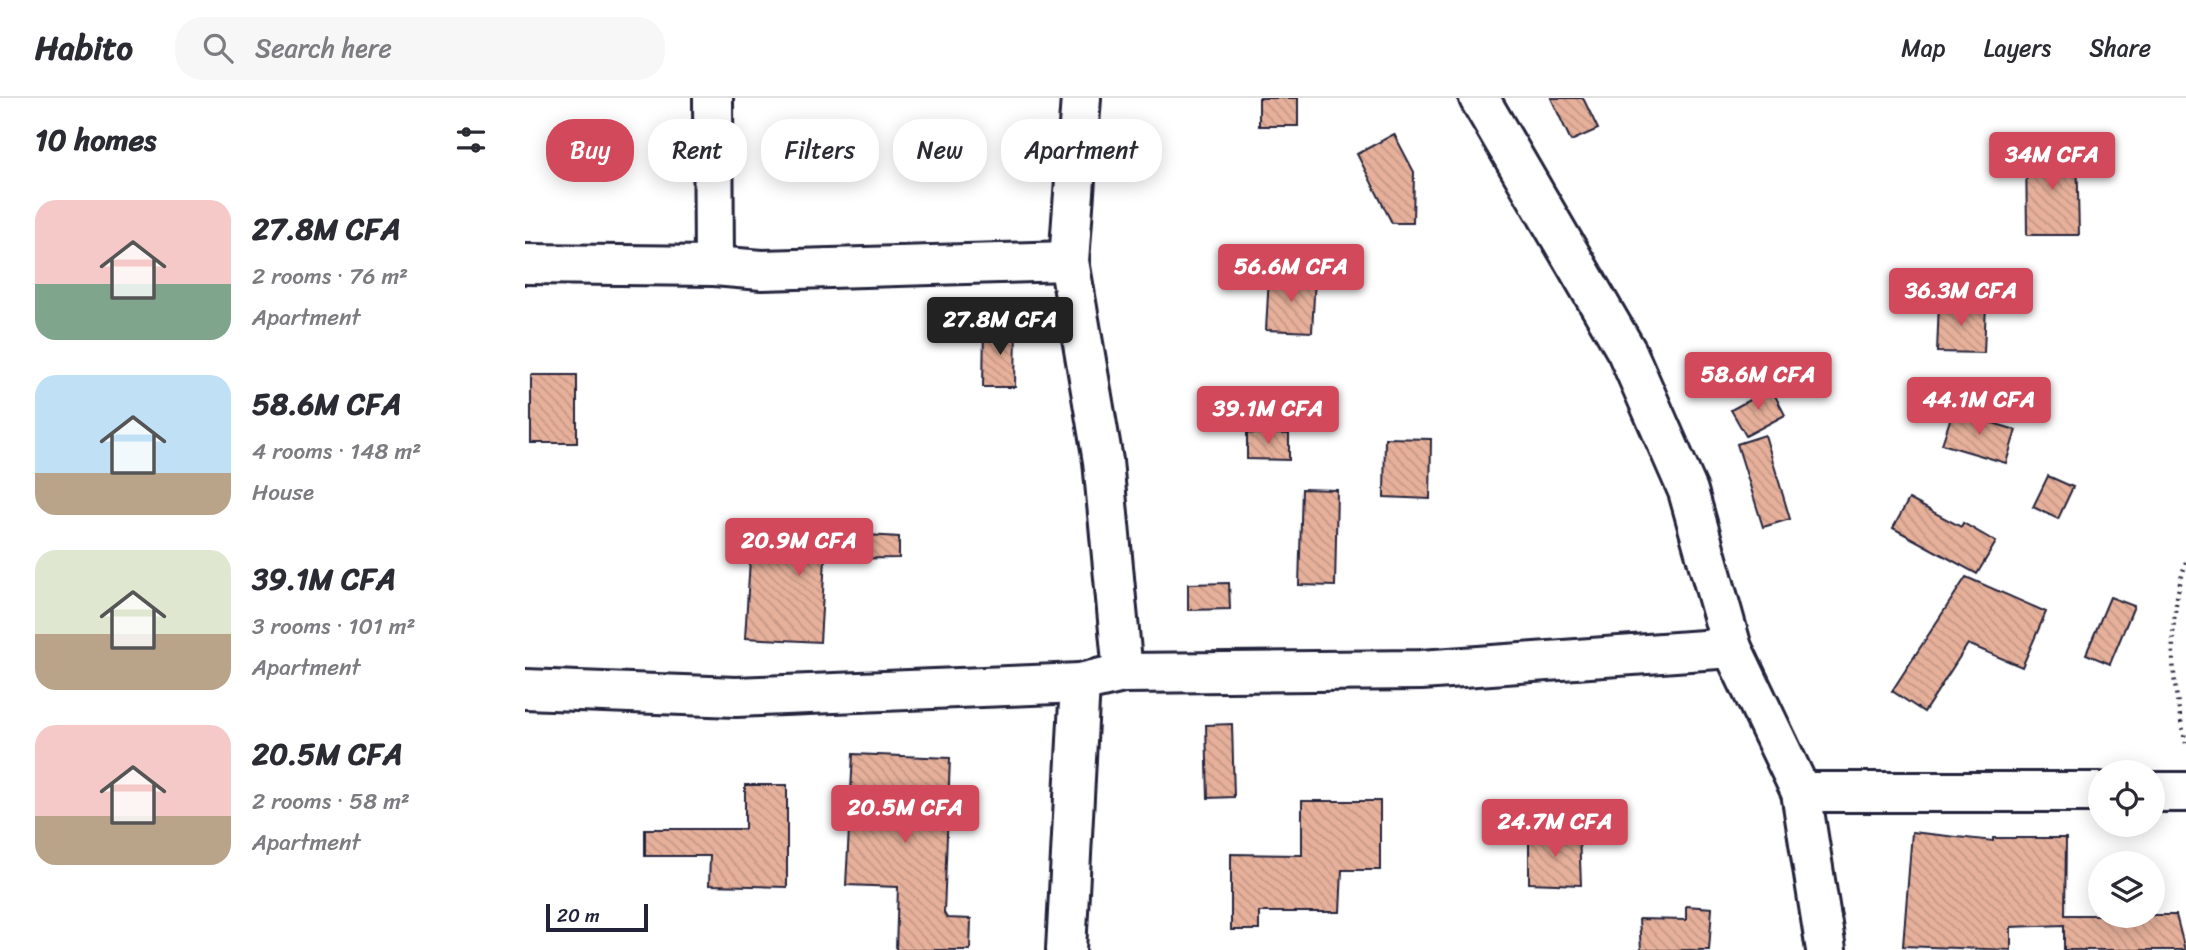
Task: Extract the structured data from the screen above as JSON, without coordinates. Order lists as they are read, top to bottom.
{
  "scale_bar": "20 m",
  "page": {
    "header": "Habito",
    "search": "Search here",
    "nav": ["Map", "Layers", "Share"],
    "heading": "10 homes",
    "chip": [
      "Buy",
      "Rent",
      "Filters",
      "New",
      "Apartment"
    ],
    "price": [
      "34M CFA",
      "56.6M CFA",
      "36.3M CFA",
      "27.8M CFA",
      "58.6M CFA",
      "44.1M CFA",
      "39.1M CFA",
      "20.9M CFA",
      "20.5M CFA",
      "24.7M CFA"
    ],
    "list": [
      {
        "name": "27.8M CFA",
        "note": "2 rooms · 76 m² · Apartment"
      },
      {
        "name": "58.6M CFA",
        "note": "4 rooms · 148 m² · House"
      },
      {
        "name": "39.1M CFA",
        "note": "3 rooms · 101 m² · Apartment"
      },
      {
        "name": "20.5M CFA",
        "note": "2 rooms · 58 m² · Apartment"
      }
    ],
    "scale": "20 m"
  }
}
